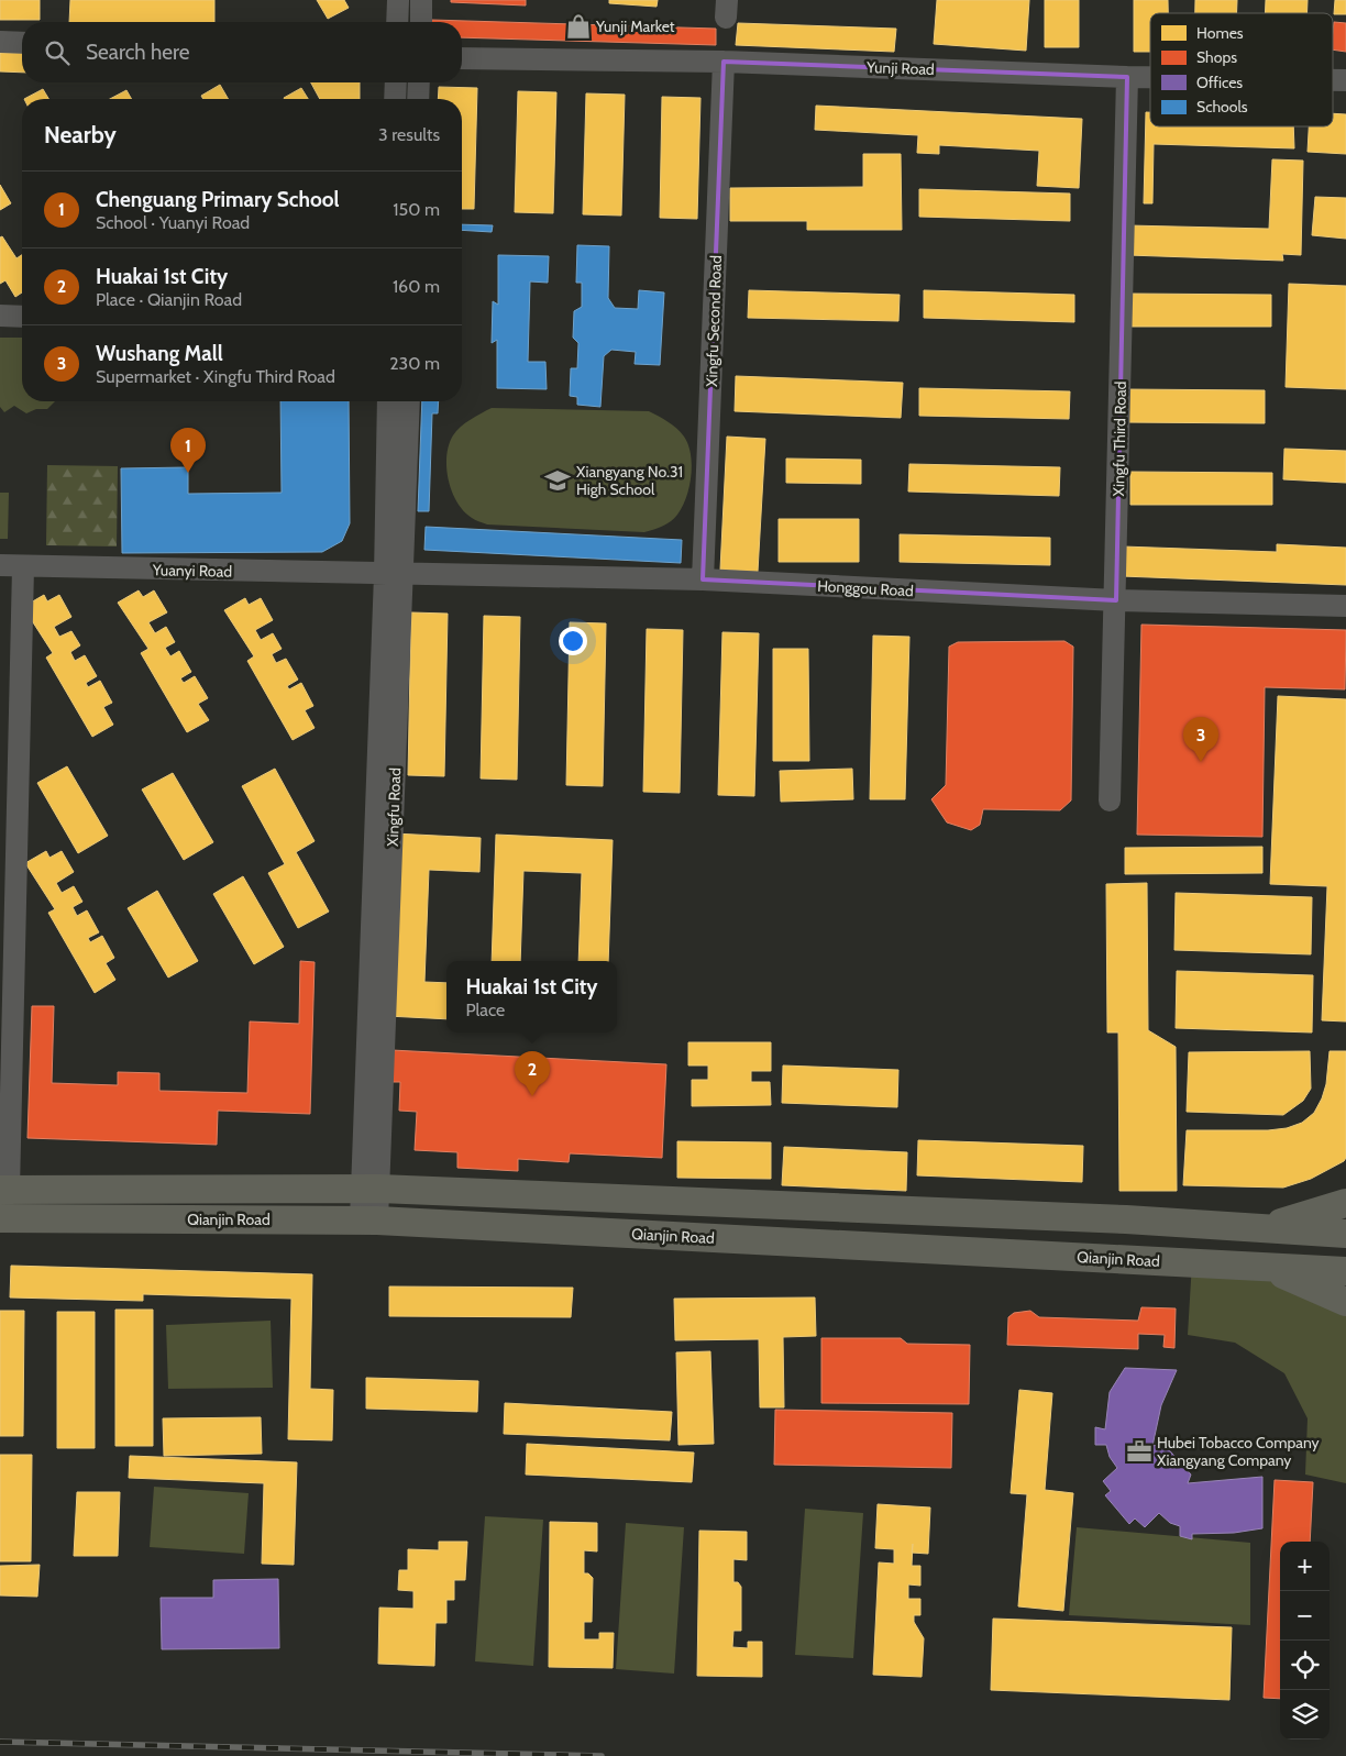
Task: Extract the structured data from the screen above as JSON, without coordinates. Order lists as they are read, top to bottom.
{
  "streets": {
    "main road": ["Qianjin Road"],
    "street": [
      "Yunji Road",
      "Xingfu Second Road",
      "Xingfu Third Road",
      "Yuanyi Road",
      "Honggou Road",
      "Xingfu Road"
    ]
  },
  "crossings": [
    ["Yunji Road", "Xingfu Second Road"],
    ["Yunji Road", "Xingfu Third Road"],
    ["Xingfu Second Road", "Honggou Road"],
    ["Xingfu Third Road", "Honggou Road"],
    ["Yuanyi Road", "Honggou Road"],
    ["Yuanyi Road", "Xingfu Road"],
    ["Honggou Road", "Xingfu Road"],
    ["Xingfu Road", "Qianjin Road"]
  ],
  "places": {
    "shop": ["Yunji Market"],
    "school or university": ["Xiangyang No.31 High School"],
    "office": ["Hubei Tobacco Company Xiangyang Company"]
  },
  "legend": [
    "Homes",
    "Shops",
    "Offices",
    "Schools"
  ],
  "page": {
    "search": "Search here",
    "heading": ["Nearby", "3 results"],
    "list": [
      {
        "mark": "1",
        "name": "Chenguang Primary School",
        "note": "School · Yuanyi Road",
        "value": "150 m"
      },
      {
        "mark": "2",
        "name": "Huakai 1st City",
        "note": "Place · Qianjin Road",
        "value": "160 m"
      },
      {
        "mark": "3",
        "name": "Wushang Mall",
        "note": "Supermarket · Xingfu Third Road",
        "value": "230 m"
      }
    ],
    "pins": ["1", "3", "2"],
    "popup": ["Huakai 1st City", "Place"],
    "map_buttons": ["+", "−"]
  }
}
